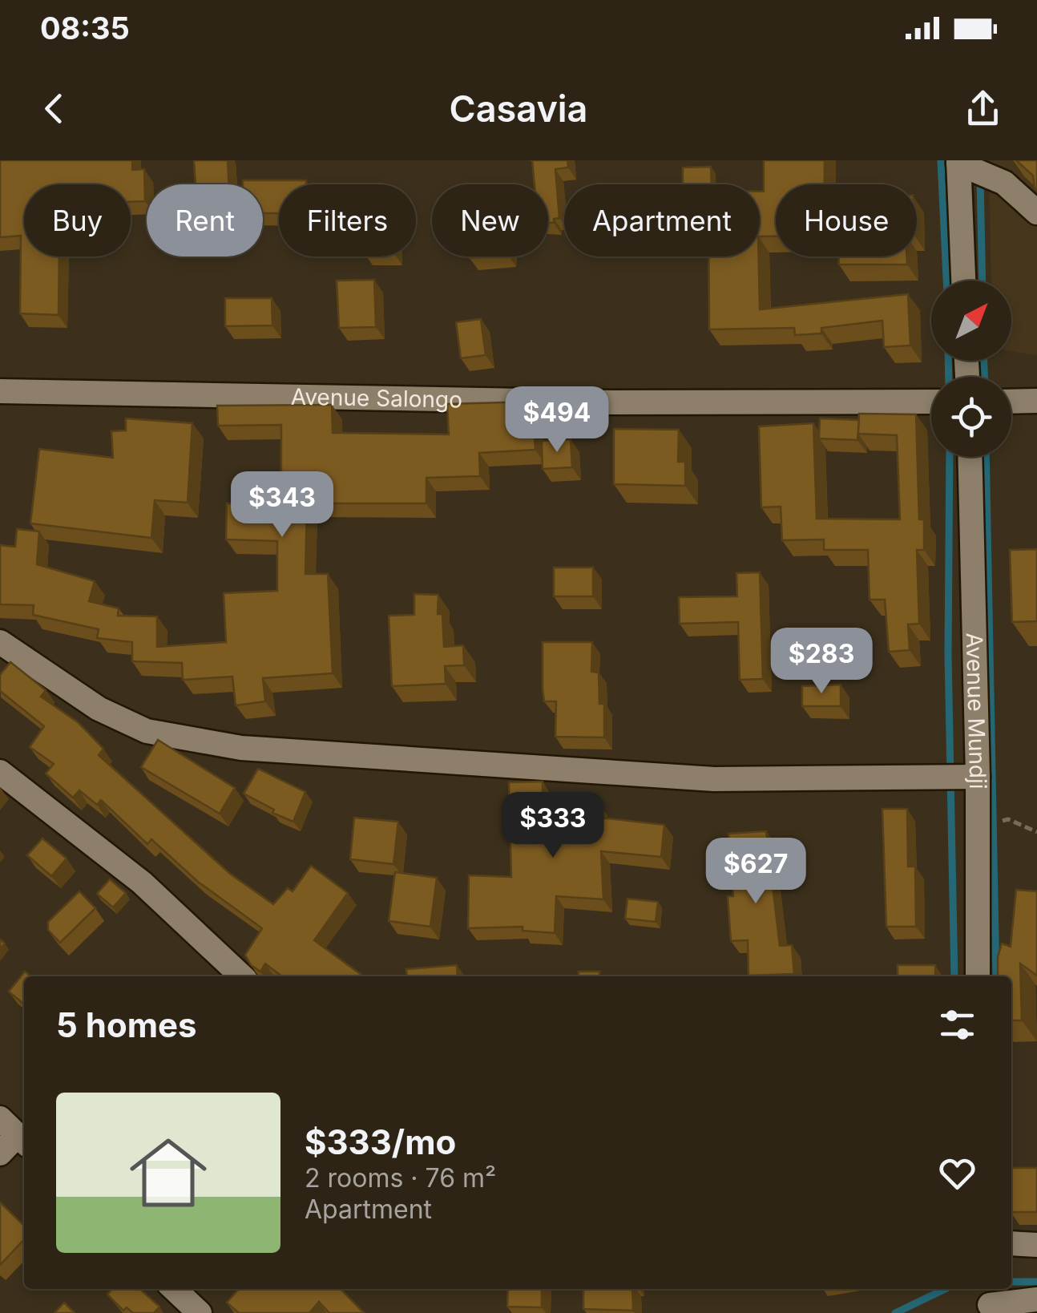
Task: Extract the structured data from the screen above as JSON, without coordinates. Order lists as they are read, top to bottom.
{
  "streets": {
    "street": ["Avenue Salongo", "Avenue Mundji"]
  },
  "north": "top right",
  "page": {
    "status": "08:35",
    "header": "Casavia",
    "chip": [
      "Buy",
      "Rent",
      "Filters",
      "New",
      "Apartment",
      "House"
    ],
    "price": [
      "$494",
      "$343",
      "$283",
      "$333",
      "$627"
    ],
    "heading": "5 homes",
    "list": [
      {
        "name": "$333/mo",
        "note": "2 rooms · 76 m² · Apartment"
      }
    ]
  }
}
